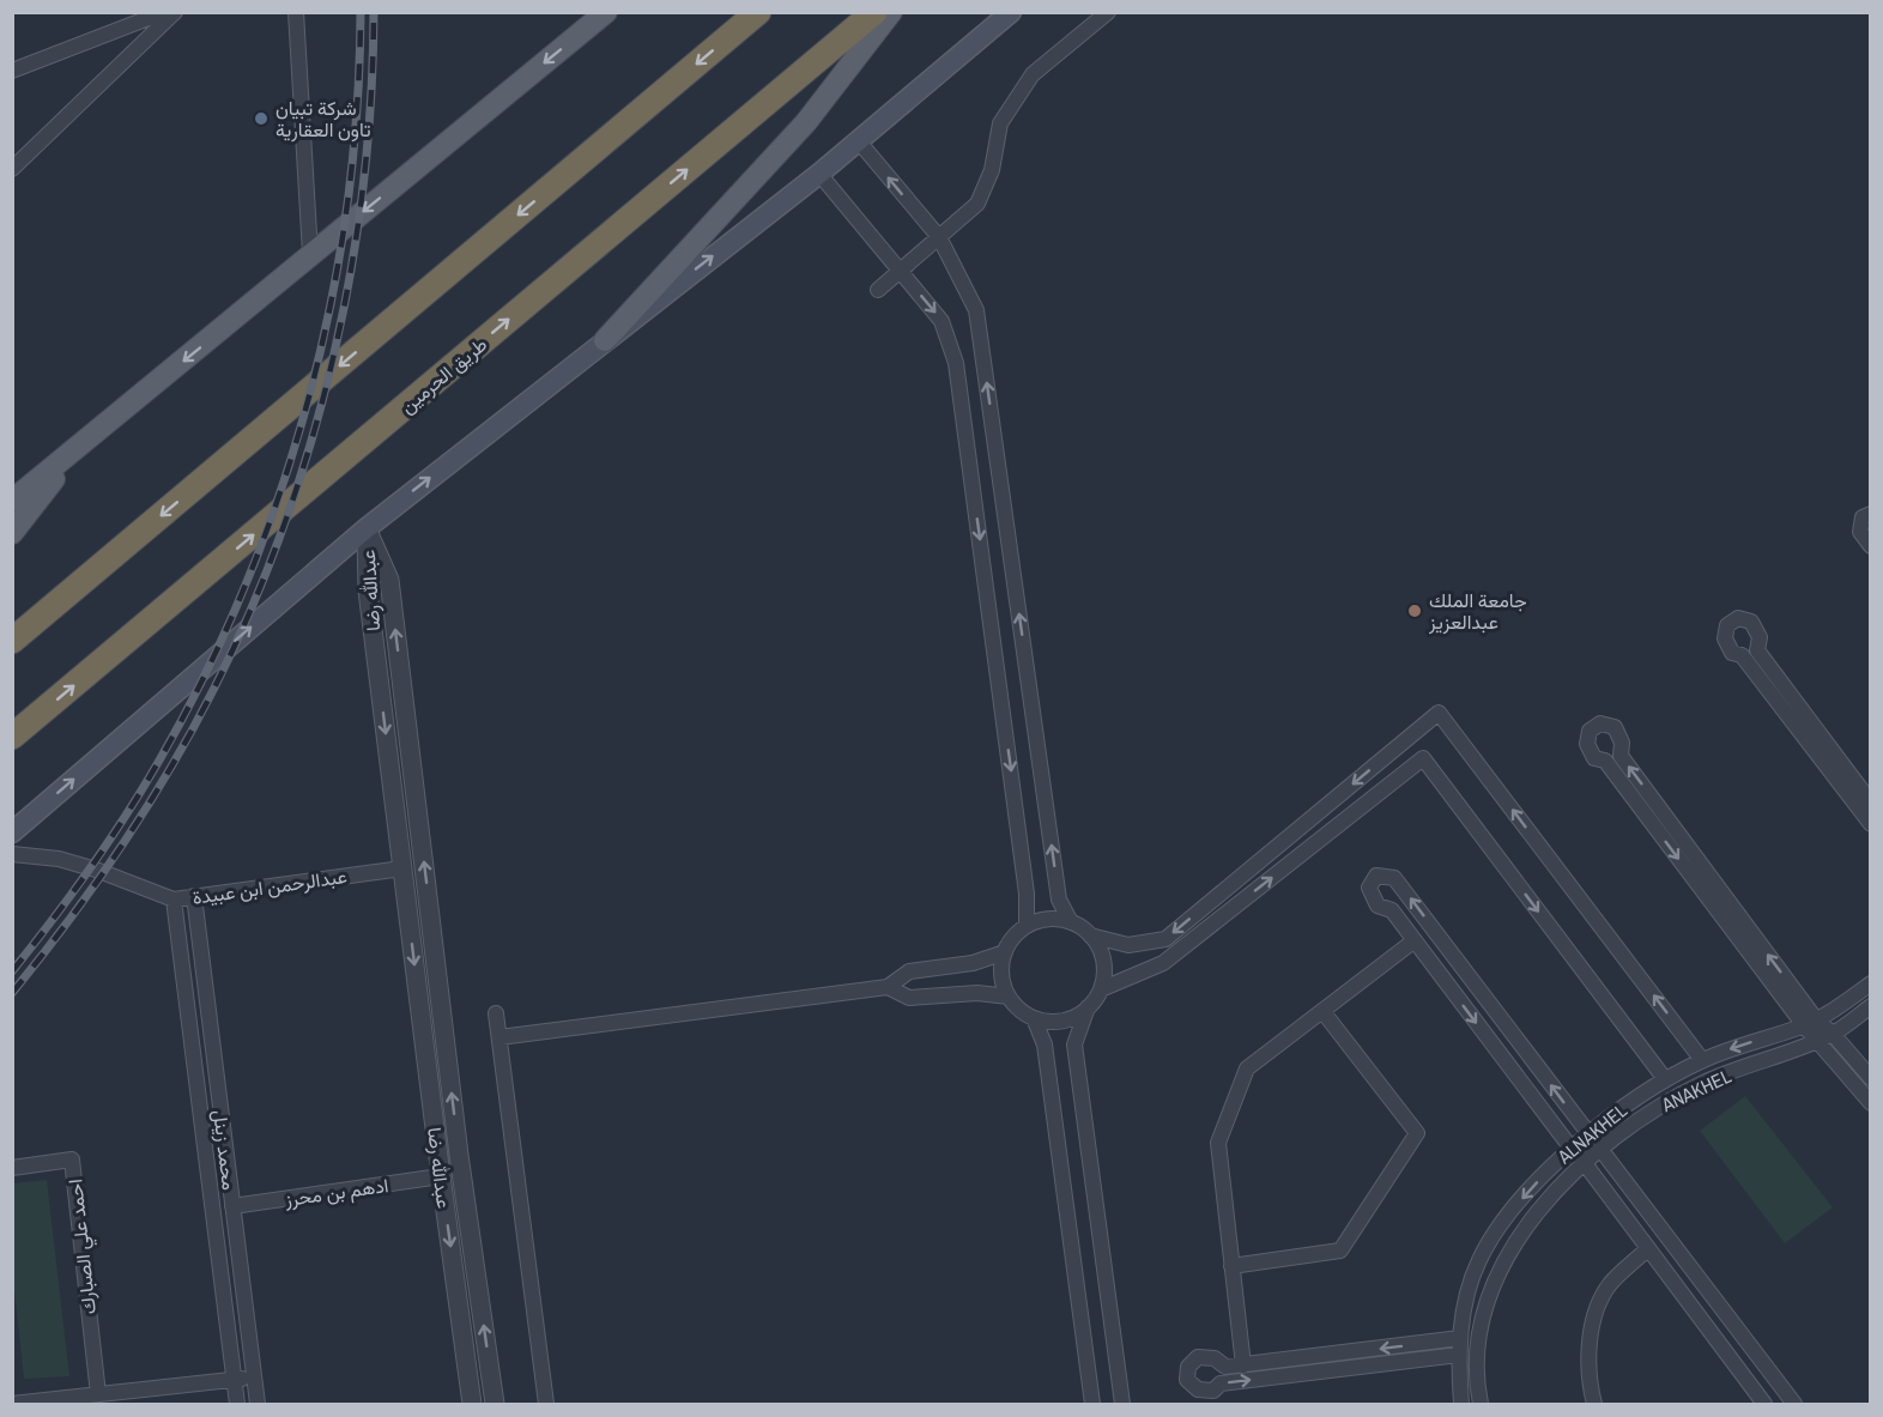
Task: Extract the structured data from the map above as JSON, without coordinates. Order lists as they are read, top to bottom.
{
  "streets": {
    "highway": ["طريق الحرمين"],
    "street": [
      "عبدالله رضا",
      "عبدالرحمن ابن عبيدة",
      "ANAKHEL",
      "ALNAKHEL",
      "محمد زينل",
      "ادهم بن محرز",
      "احمد علي الصبارك"
    ]
  },
  "crossings": [
    ["عبدالله رضا", "عبدالرحمن ابن عبيدة"],
    ["عبدالله رضا", "ادهم بن محرز"],
    ["عبدالرحمن ابن عبيدة", "محمد زينل"],
    ["محمد زينل", "ادهم بن محرز"]
  ],
  "one_way": ["ALNAKHEL"],
  "places": ["شركة تبيان تاون العقارية", "جامعة الملك عبدالعزيز"]
}
